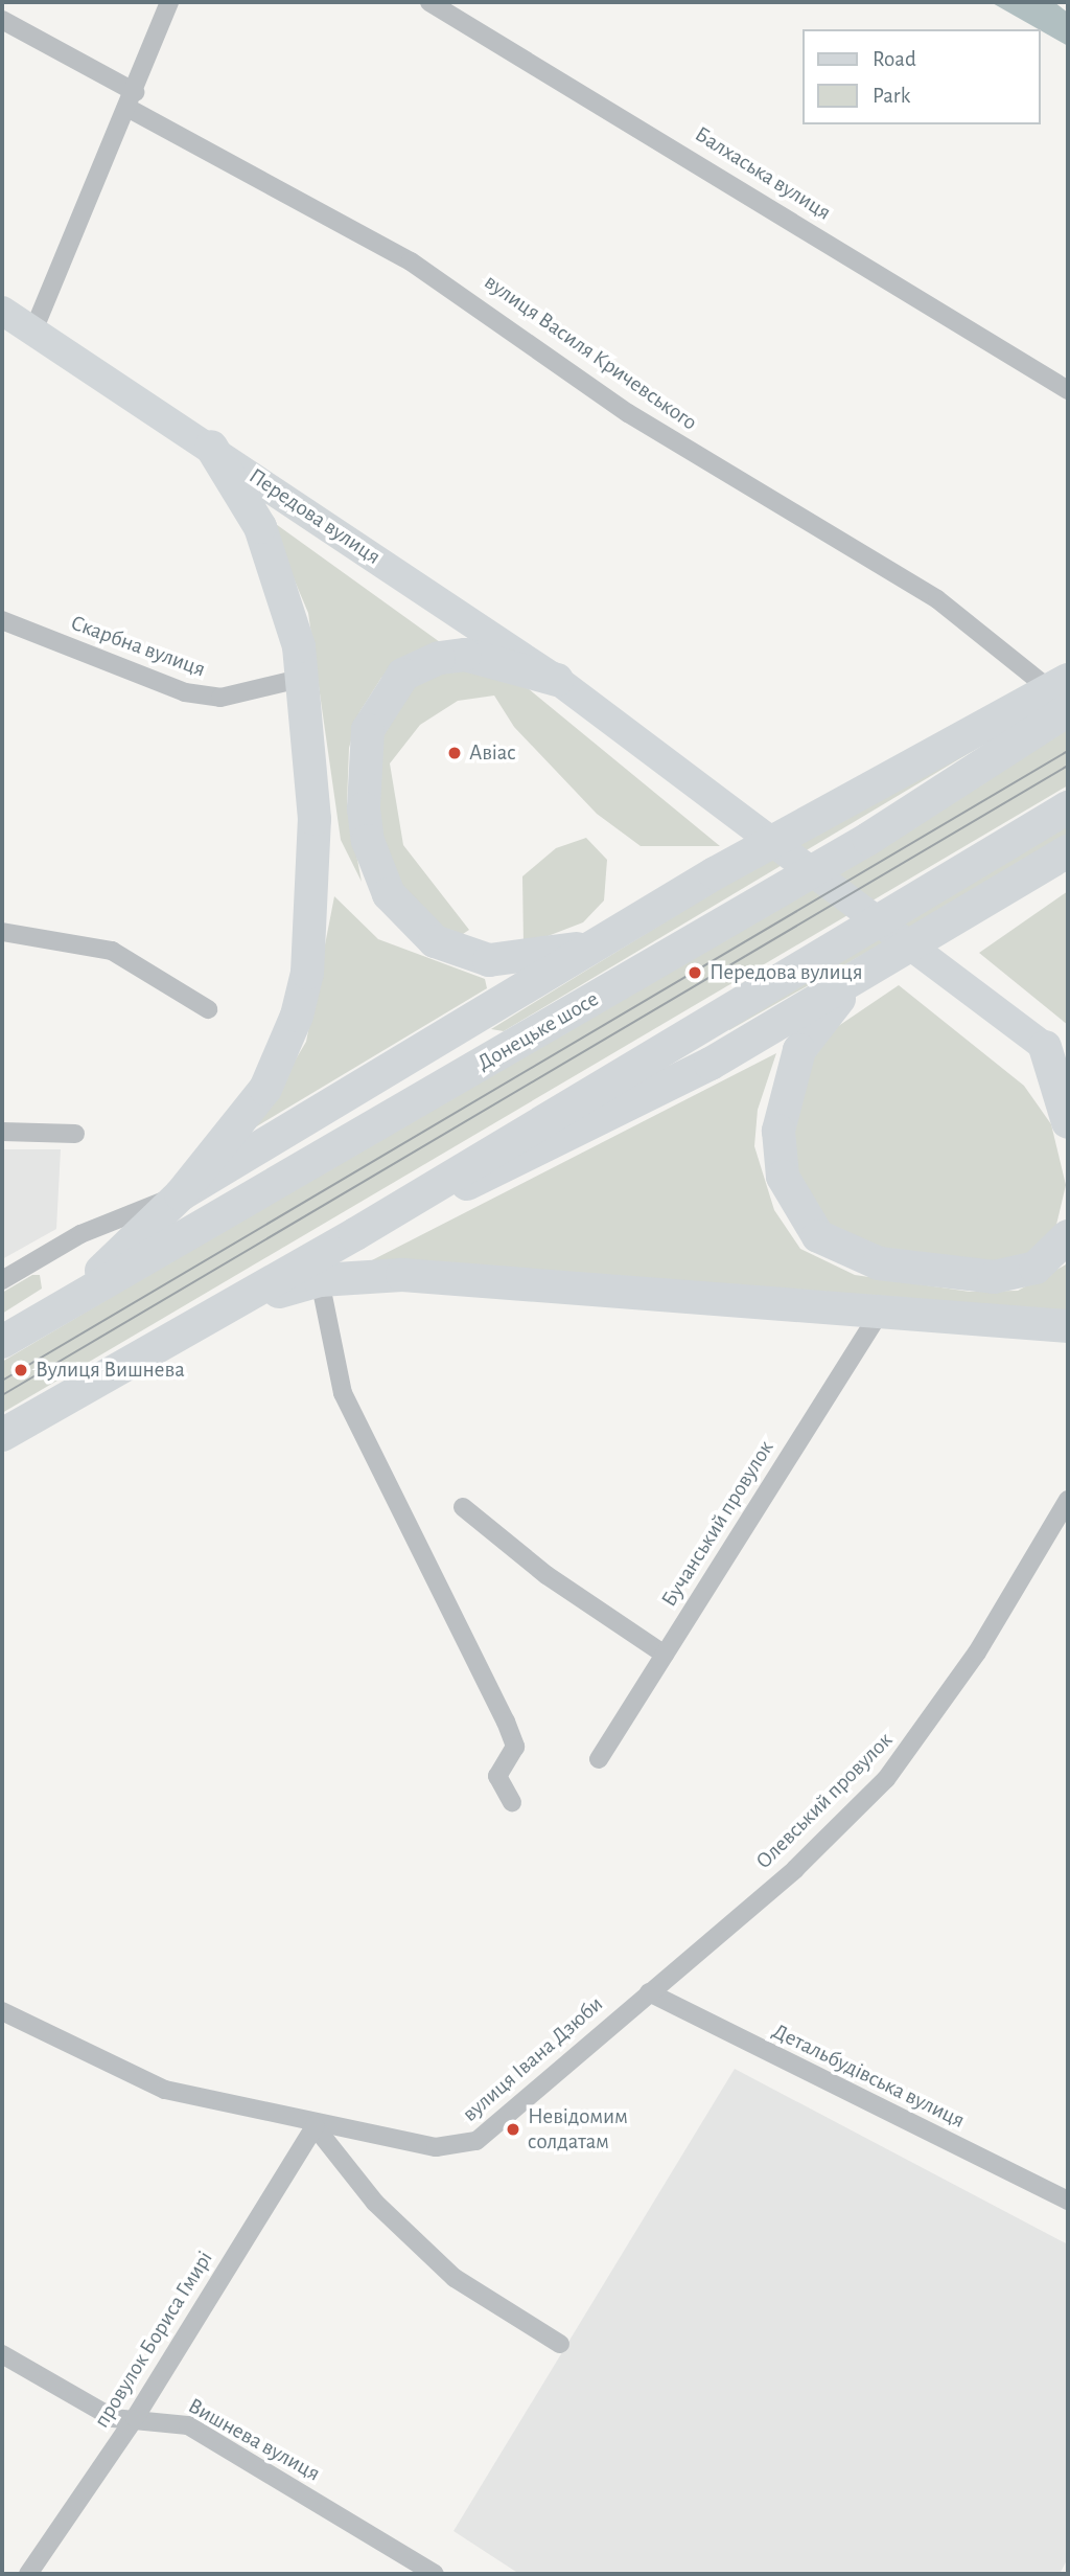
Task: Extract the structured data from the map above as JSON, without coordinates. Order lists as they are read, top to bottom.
{
  "streets": {
    "highway": ["Донецьке шосе"],
    "main road": ["Передова вулиця"],
    "street": [
      "Балхаська вулиця",
      "вулиця Василя Кричевського",
      "Скарбна вулиця",
      "Бучанський провулок",
      "Олевський провулок",
      "вулиця Івана Дзюби",
      "Детальбудівська вулиця",
      "провулок Бориса Гмирі",
      "Вишнева вулиця"
    ]
  },
  "crossings": [
    ["вулиця Василя Кричевського", "Донецьке шосе"],
    ["Олевський провулок", "вулиця Івана Дзюби"],
    ["Олевський провулок", "Детальбудівська вулиця"],
    ["вулиця Івана Дзюби", "Детальбудівська вулиця"],
    ["вулиця Івана Дзюби", "провулок Бориса Гмирі"],
    ["провулок Бориса Гмирі", "Вишнева вулиця"]
  ],
  "places": [
    "Авіас",
    "Передова вулиця",
    "Вулиця Вишнева",
    "Невідомим солдатам"
  ],
  "legend": ["Road", "Park"]
}
